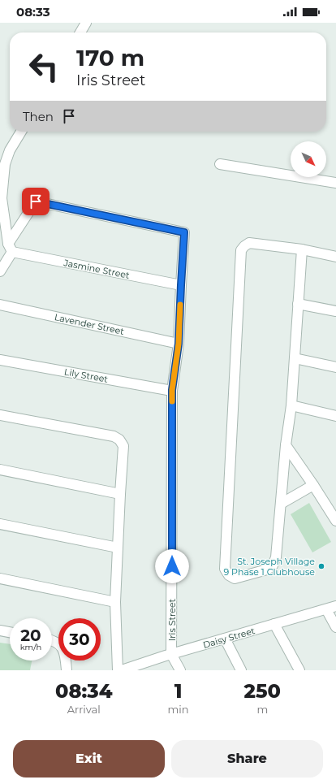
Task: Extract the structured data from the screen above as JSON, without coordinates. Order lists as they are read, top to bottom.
{
  "streets": {
    "street": [
      "Jasmine Street",
      "Lavender Street",
      "Lily Street",
      "Iris Street",
      "Daisy Street"
    ]
  },
  "crossings": [
    ["Jasmine Street", "Iris Street"],
    ["Lavender Street", "Iris Street"],
    ["Lily Street", "Iris Street"],
    ["Iris Street", "Daisy Street"]
  ],
  "places": ["St. Joseph Village 9 Phase 1 Clubhouse"],
  "north": "bottom right",
  "page": {
    "status": "08:33",
    "turn": ["170 m", "Iris Street"],
    "then": "Then",
    "speed": "20 km/h",
    "limit": "30",
    "eta": [
      "08:34",
      "Arrival",
      "1",
      "min",
      "250",
      "m"
    ],
    "buttons": ["Exit", "Share"]
  }
}
